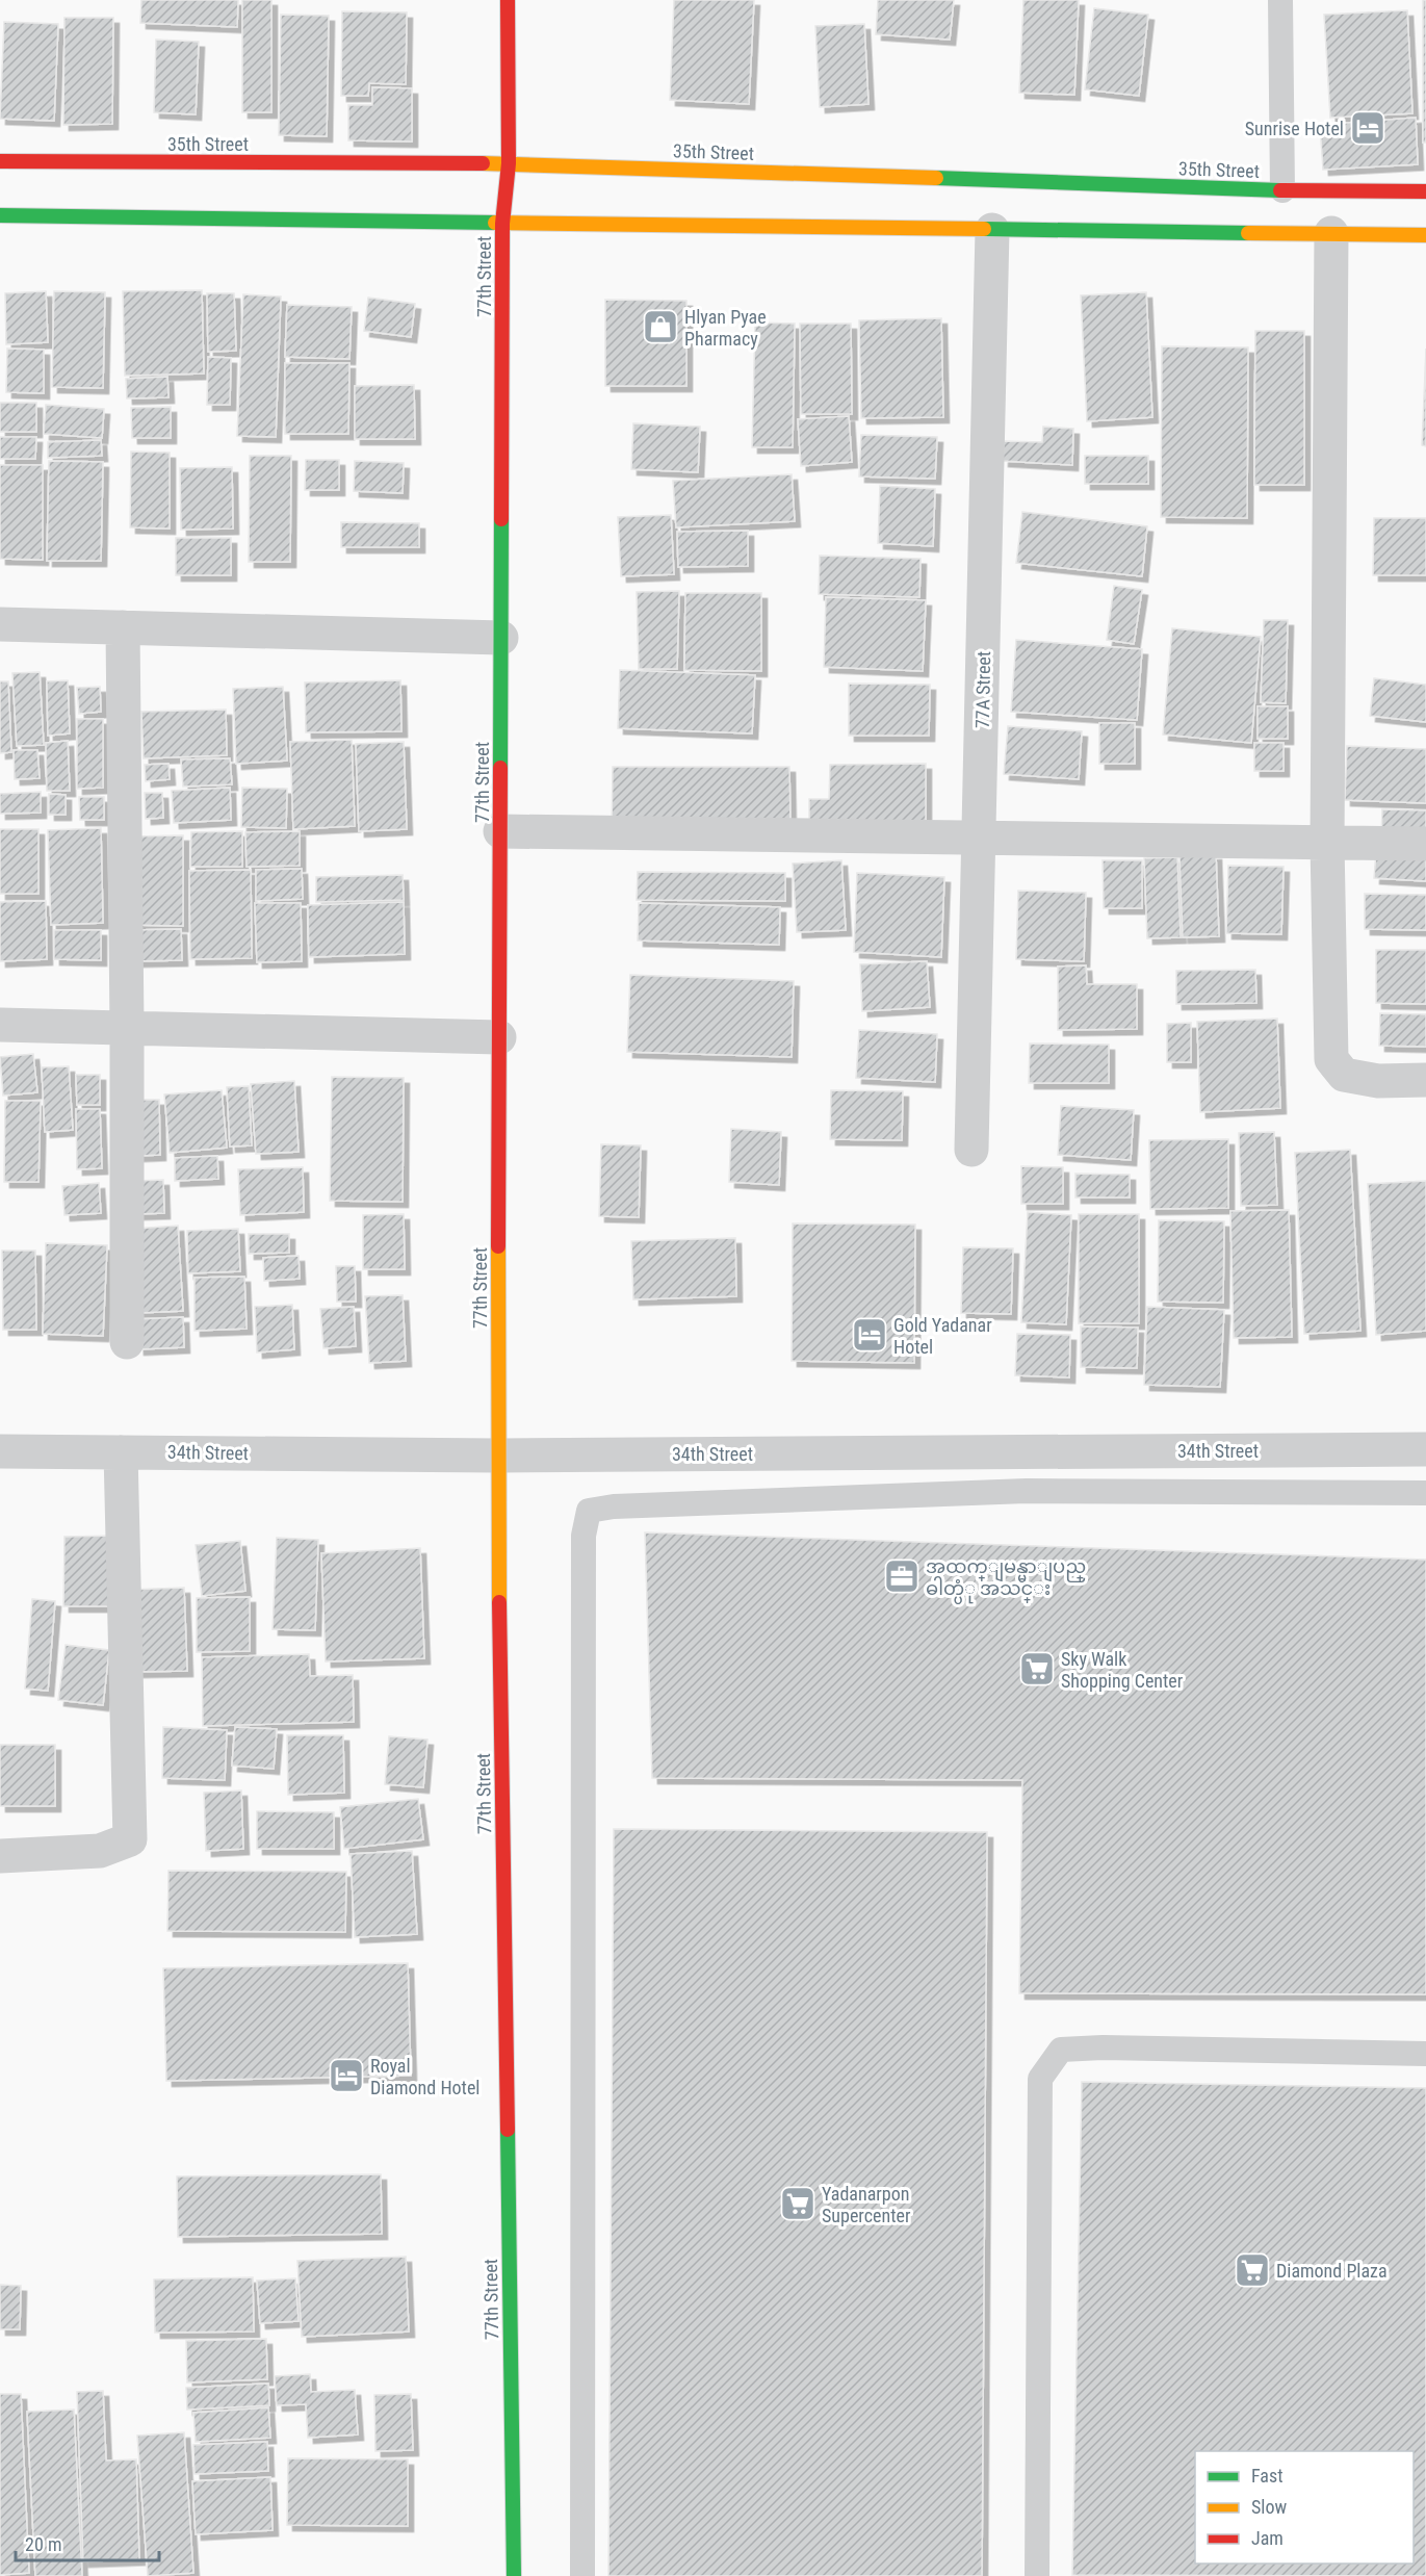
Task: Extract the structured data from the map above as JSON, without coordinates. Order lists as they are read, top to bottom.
{
  "streets": {
    "main road": ["35th Street", "77th Street"],
    "street": ["77A Street", "34th Street"]
  },
  "crossings": [
    ["35th Street", "77th Street"],
    ["77th Street", "34th Street"]
  ],
  "places": {
    "hotel": ["Sunrise Hotel", "Gold Yadanar Hotel", "Royal Diamond Hotel"],
    "shop": ["Hlyan Pyae Pharmacy"],
    "office": ["အထက္ျမန္မာျပည္ ဓါတ္ပံု အသင္း"],
    "supermarket": ["Sky Walk Shopping Center", "Yadanarpon Supercenter", "Diamond Plaza"]
  },
  "legend": ["Fast", "Slow", "Jam"],
  "scale_bar": "20 m"
}
